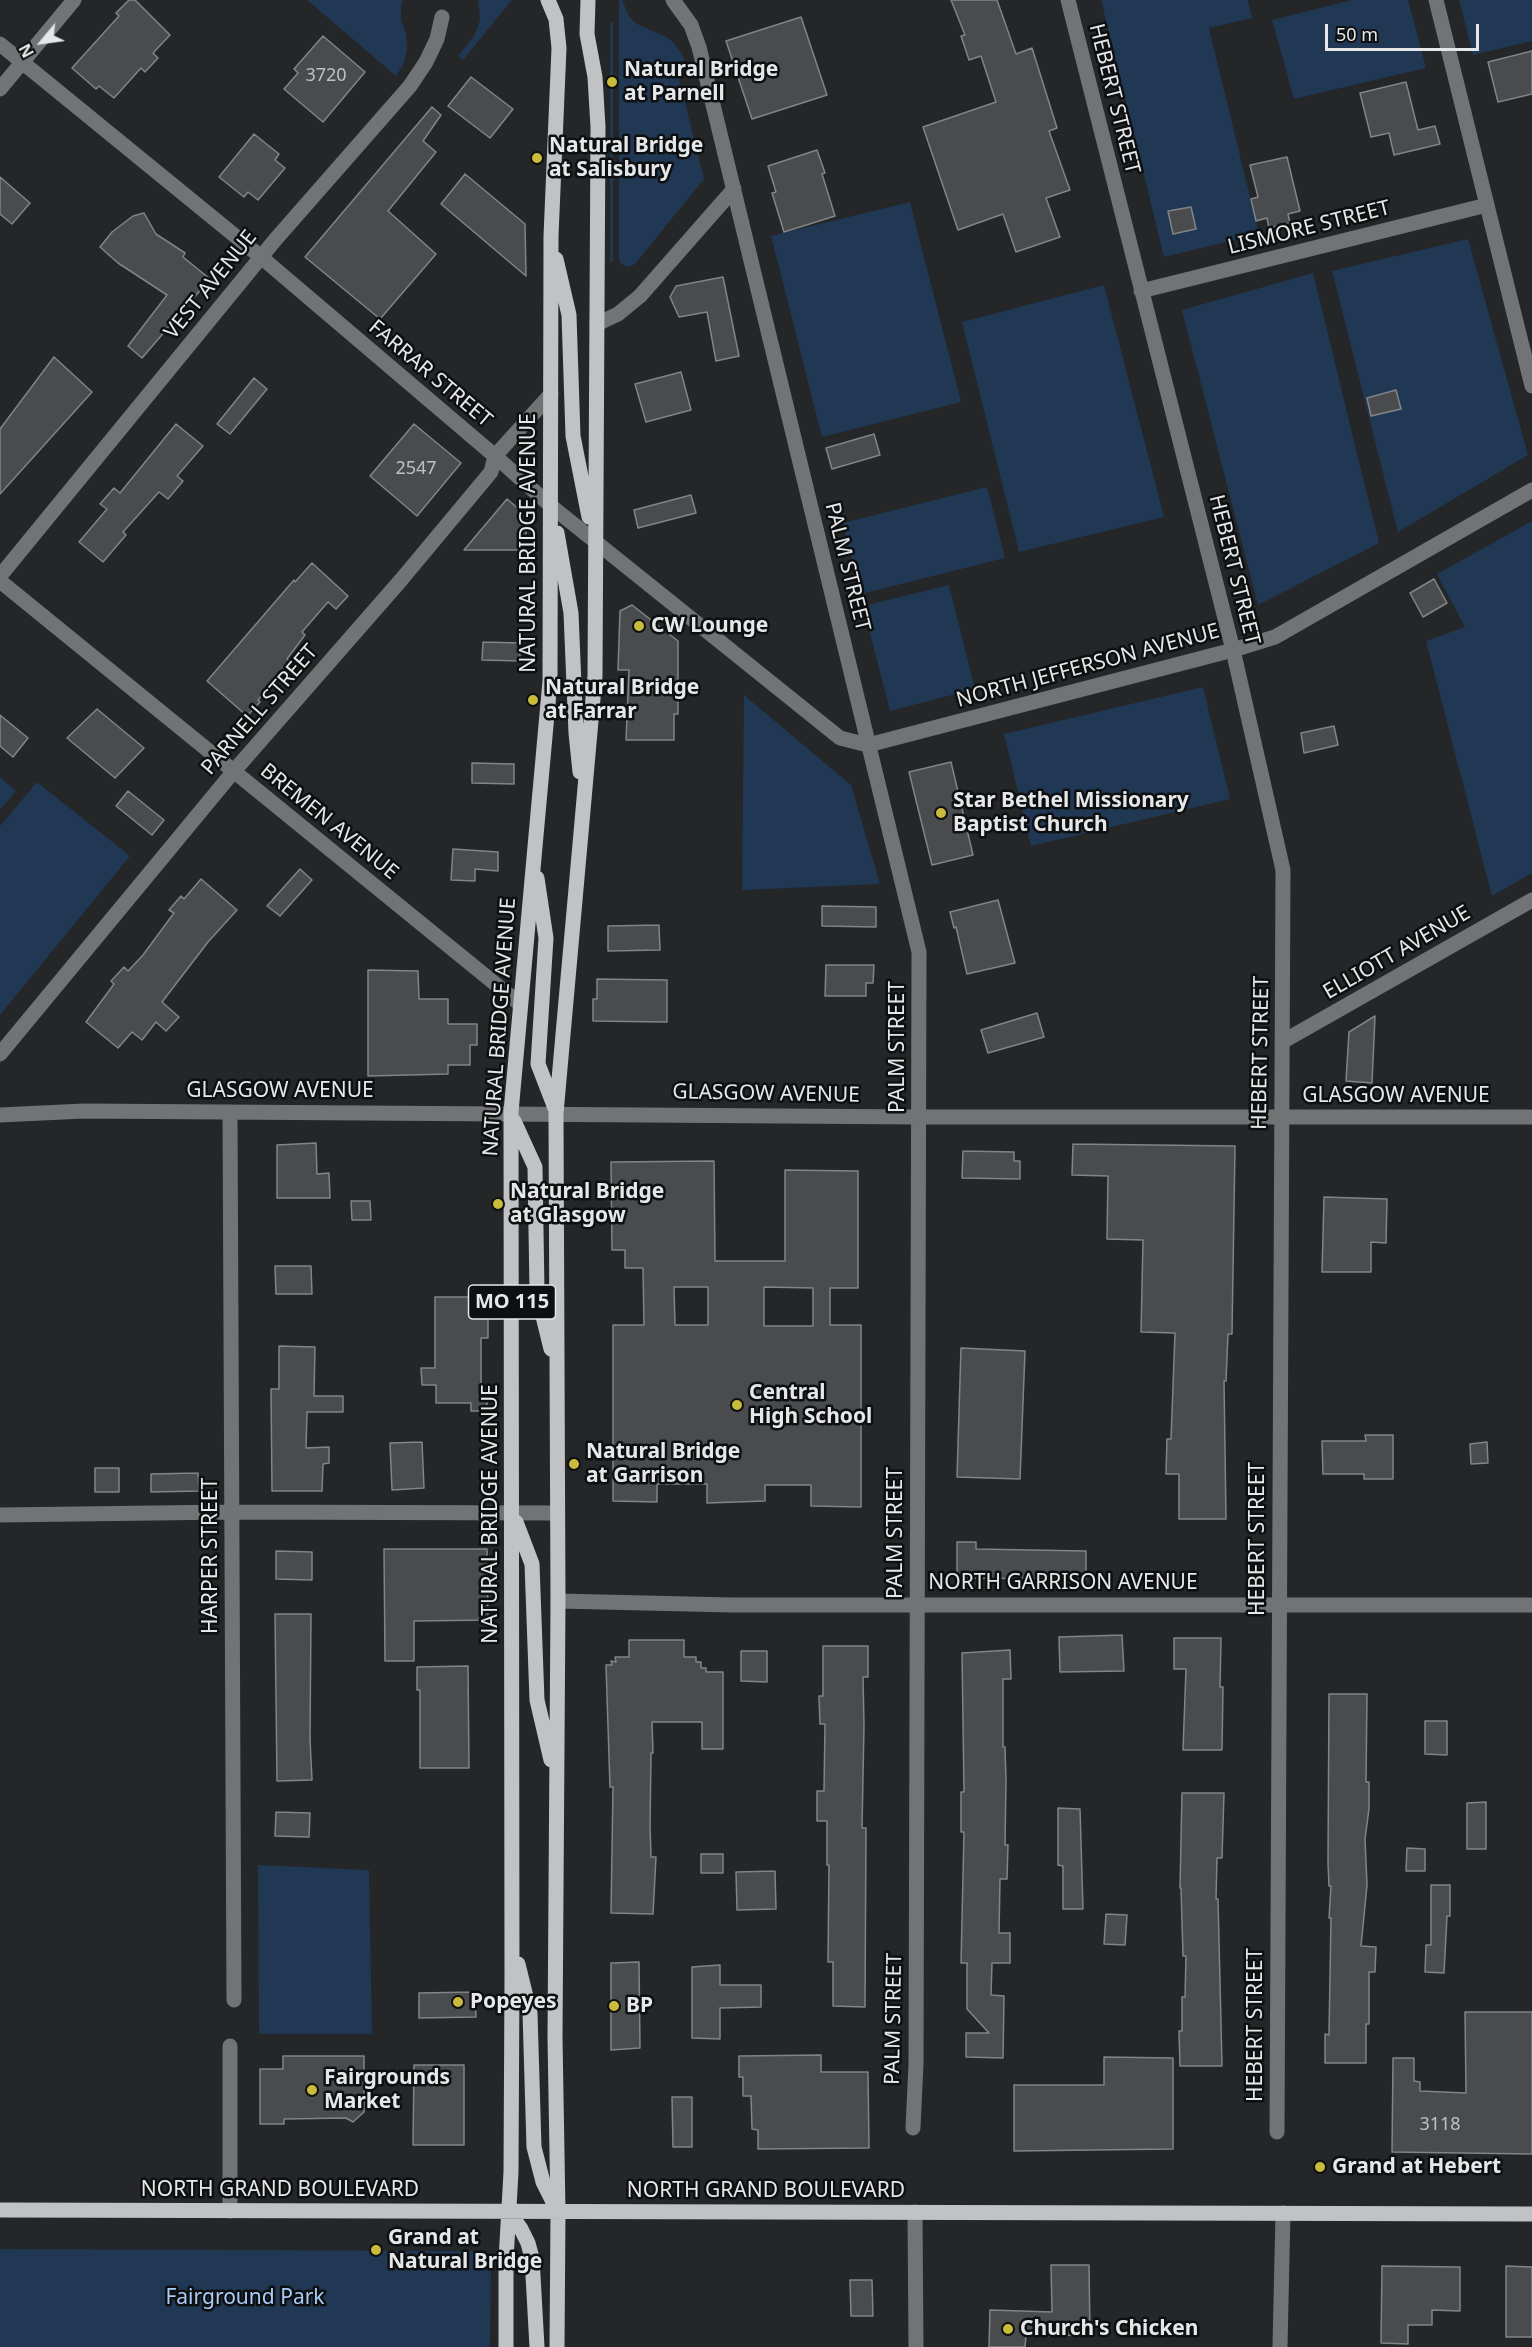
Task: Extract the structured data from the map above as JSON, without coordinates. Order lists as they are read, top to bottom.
{
  "streets": {
    "main road": ["NATURAL BRIDGE AVENUE", "MO 115", "NORTH GRAND BOULEVARD"],
    "street": [
      "HEBERT STREET",
      "LISMORE STREET",
      "VEST AVENUE",
      "FARRAR STREET",
      "PALM STREET",
      "NORTH JEFFERSON AVENUE",
      "PARNELL STREET",
      "BREMEN AVENUE",
      "ELLIOTT AVENUE",
      "GLASGOW AVENUE",
      "HARPER STREET",
      "NORTH GARRISON AVENUE"
    ]
  },
  "crossings": [
    ["HEBERT STREET", "LISMORE STREET"],
    ["HEBERT STREET", "NORTH JEFFERSON AVENUE"],
    ["HEBERT STREET", "ELLIOTT AVENUE"],
    ["HEBERT STREET", "GLASGOW AVENUE"],
    ["HEBERT STREET", "NORTH GARRISON AVENUE"],
    ["VEST AVENUE", "FARRAR STREET"],
    ["FARRAR STREET", "NATURAL BRIDGE AVENUE"],
    ["FARRAR STREET", "PALM STREET"],
    ["FARRAR STREET", "NORTH JEFFERSON AVENUE"],
    ["FARRAR STREET", "PARNELL STREET"],
    ["FARRAR STREET", "MO 115"],
    ["NATURAL BRIDGE AVENUE", "PARNELL STREET"],
    ["NATURAL BRIDGE AVENUE", "BREMEN AVENUE"],
    ["NATURAL BRIDGE AVENUE", "GLASGOW AVENUE"],
    ["NATURAL BRIDGE AVENUE", "NORTH GRAND BOULEVARD"],
    ["PALM STREET", "NORTH JEFFERSON AVENUE"],
    ["PALM STREET", "GLASGOW AVENUE"],
    ["PALM STREET", "NORTH GARRISON AVENUE"],
    ["PARNELL STREET", "BREMEN AVENUE"],
    ["GLASGOW AVENUE", "MO 115"],
    ["GLASGOW AVENUE", "HARPER STREET"],
    ["MO 115", "NORTH GARRISON AVENUE"],
    ["MO 115", "NORTH GRAND BOULEVARD"]
  ],
  "parks": ["Fairground Park"],
  "places": [
    "Natural Bridge at Parnell",
    "Natural Bridge at Salisbury",
    "CW Lounge",
    "Natural Bridge at Farrar",
    "Star Bethel Missionary Baptist Church",
    "Natural Bridge at Glasgow",
    "Central High School",
    "Natural Bridge at Garrison",
    "Popeyes",
    "BP",
    "Fairgrounds Market",
    "Grand at Hebert",
    "Grand at Natural Bridge",
    "Church's Chicken"
  ],
  "house_numbers": ["3720", "2547", "3118"],
  "scale_bar": "50 m",
  "north": "bottom left"
}
